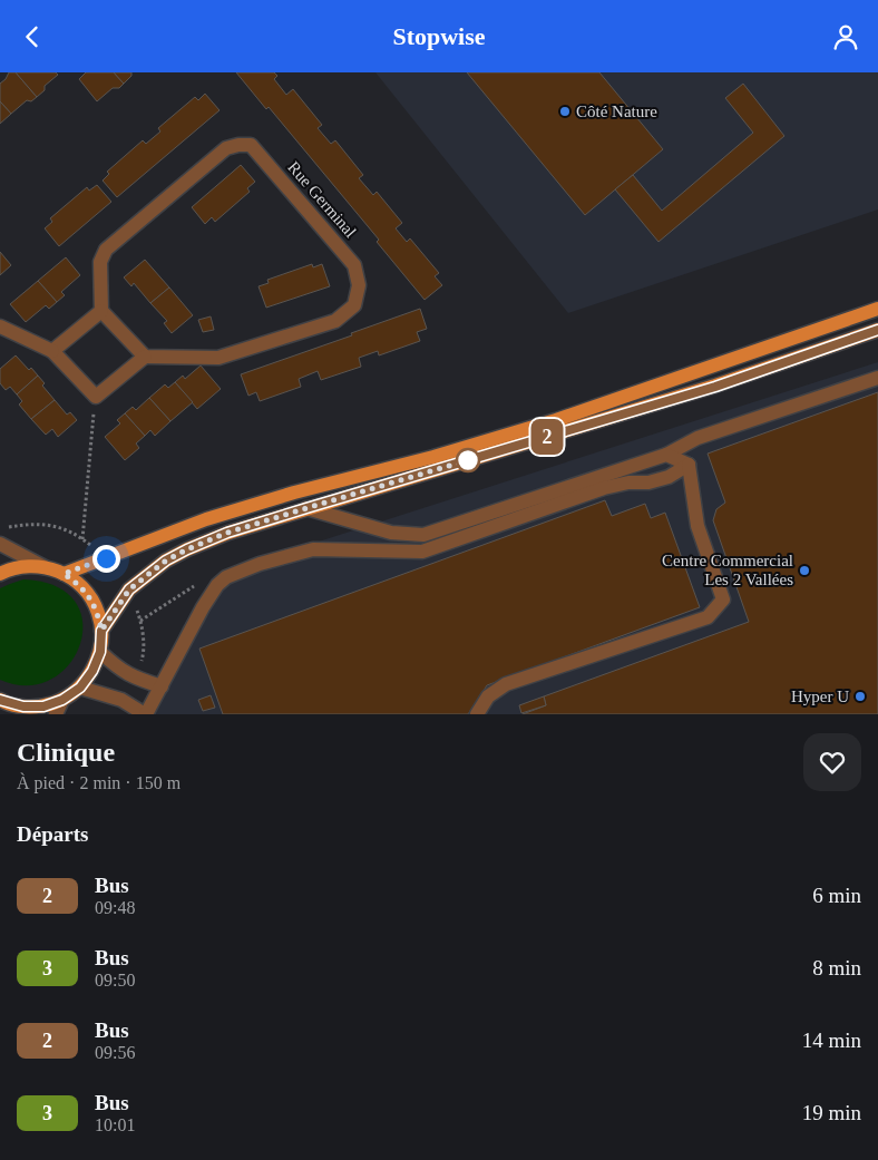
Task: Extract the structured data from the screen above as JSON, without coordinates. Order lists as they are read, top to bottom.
{
  "streets": {
    "street": ["Rue Germinal"]
  },
  "places": ["Côté Nature", "Centre Commercial Les 2 Vallées", "Hyper U"],
  "lines": ["bus line 2"],
  "page": {
    "header": "Stopwise",
    "on_map": "2",
    "heading": [
      ["Clinique", "À pied · 2 min · 150 m"],
      "Départs"
    ],
    "list": [
      {
        "mark": "2",
        "name": "Bus",
        "note": "09:48",
        "value": "6 min"
      },
      {
        "mark": "3",
        "name": "Bus",
        "note": "09:50",
        "value": "8 min"
      },
      {
        "mark": "2",
        "name": "Bus",
        "note": "09:56",
        "value": "14 min"
      },
      {
        "mark": "3",
        "name": "Bus",
        "note": "10:01",
        "value": "19 min"
      }
    ]
  }
}
